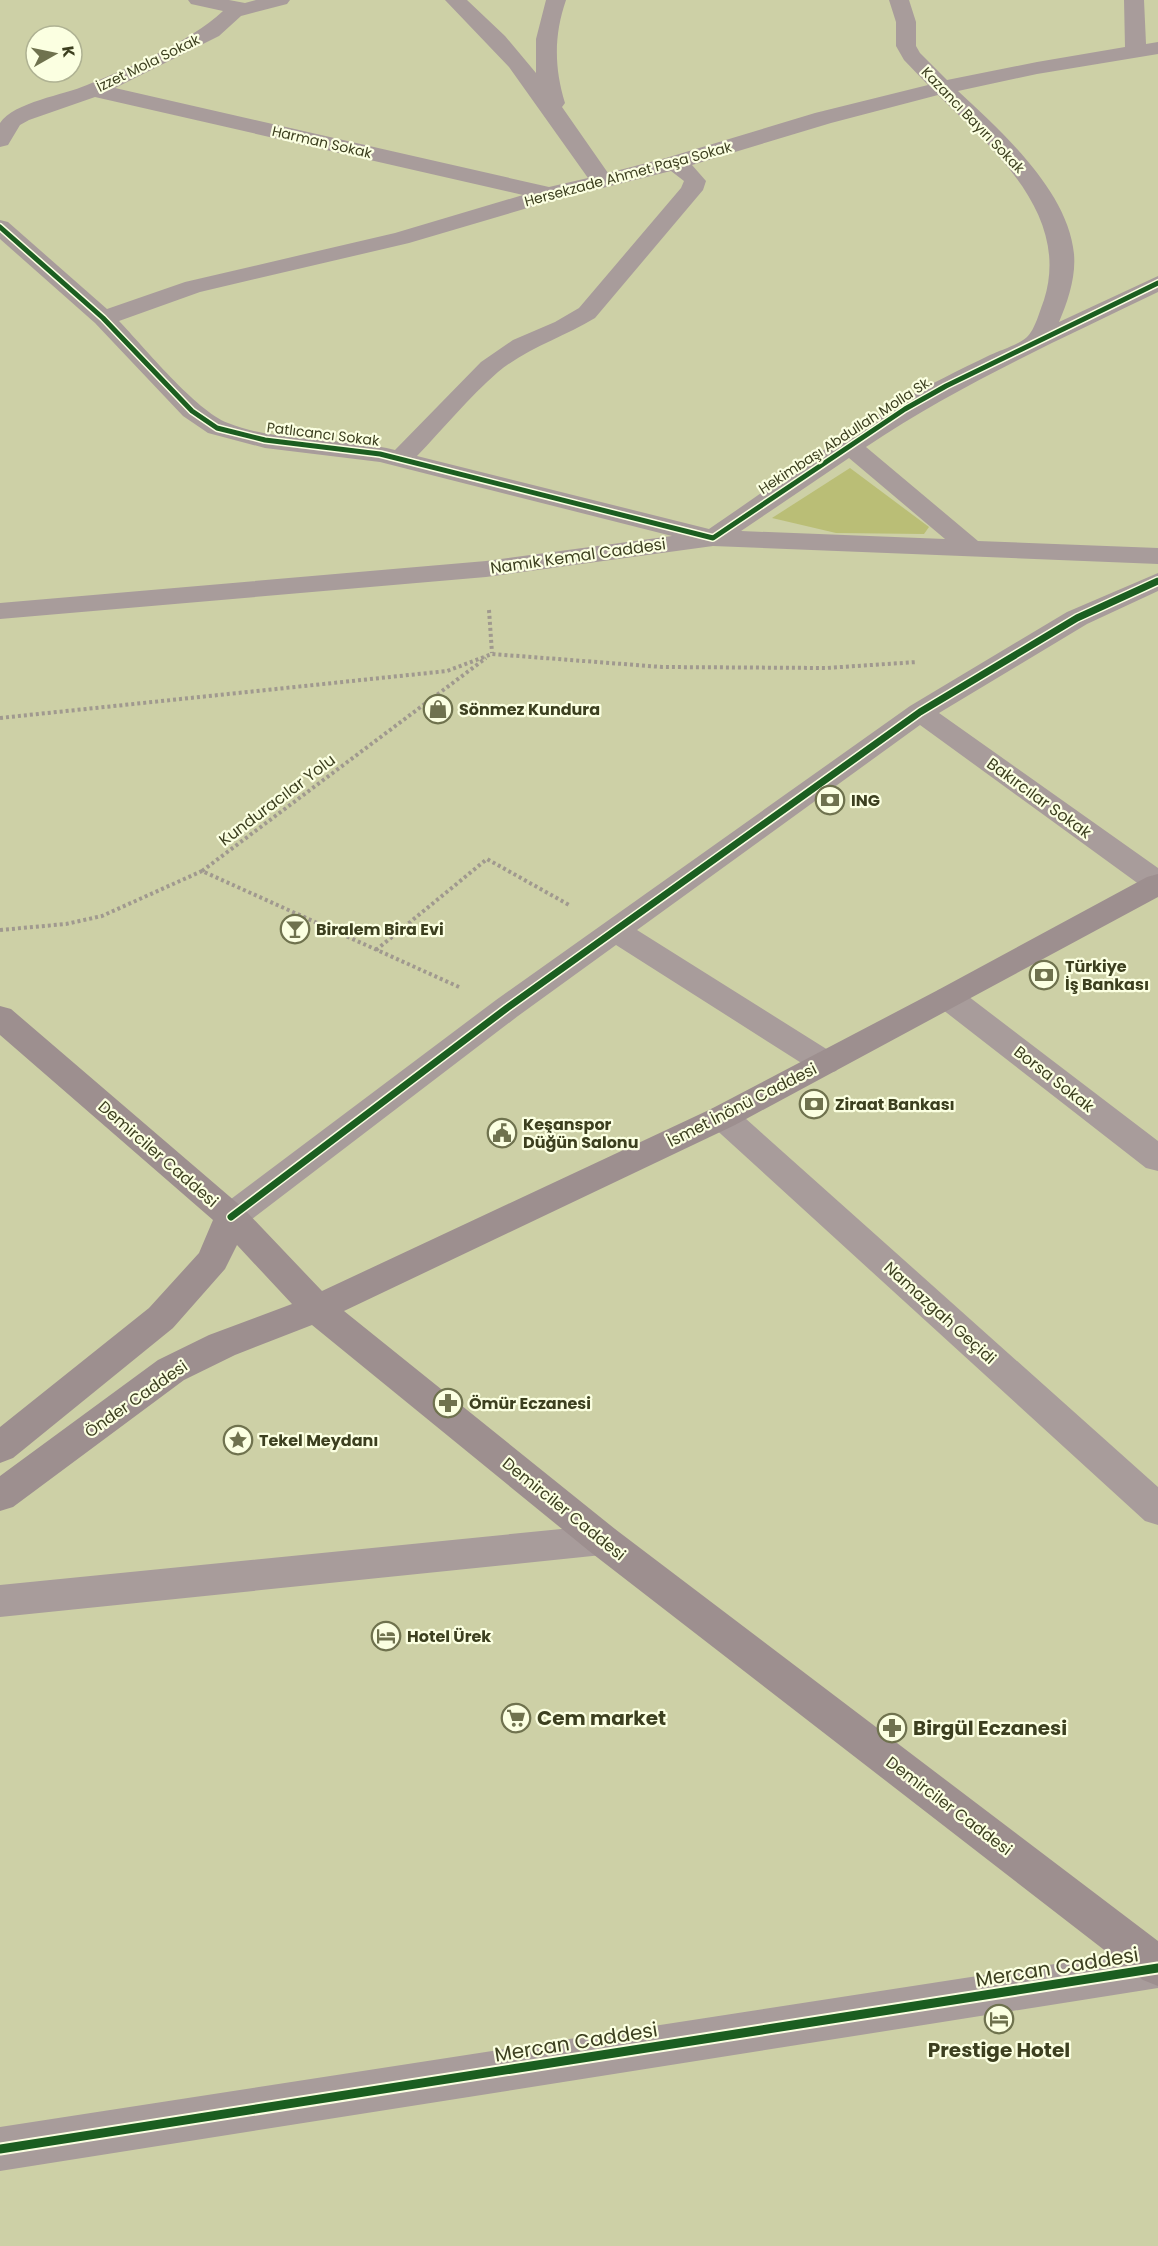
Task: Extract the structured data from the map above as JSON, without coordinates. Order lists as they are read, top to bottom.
{
  "streets": {
    "main road": ["İsmet İnönü Caddesi", "Demirciler Caddesi", "Önder Caddesi"],
    "street": [
      "İzzet Mola Sokak",
      "Kazancı Bayırı Sokak",
      "Harman Sokak",
      "Hersekzade Ahmet Paşa Sokak",
      "Patlıcancı Sokak",
      "Hekimbaşı Abdullah Molla Sk.",
      "Namık Kemal Caddesi",
      "Bakırcılar Sokak",
      "Borsa Sokak",
      "Namazgah Geçidi",
      "Mercan Caddesi"
    ],
    "path": ["Kunduracılar Yolu"]
  },
  "crossings": [
    ["İzzet Mola Sokak", "Harman Sokak"],
    ["Kazancı Bayırı Sokak", "Hersekzade Ahmet Paşa Sokak"],
    ["Kazancı Bayırı Sokak", "Hekimbaşı Abdullah Molla Sk."],
    ["Harman Sokak", "Hersekzade Ahmet Paşa Sokak"],
    ["Hersekzade Ahmet Paşa Sokak", "Patlıcancı Sokak"],
    ["Patlıcancı Sokak", "Hekimbaşı Abdullah Molla Sk."],
    ["Patlıcancı Sokak", "Namık Kemal Caddesi"],
    ["Hekimbaşı Abdullah Molla Sk.", "Namık Kemal Caddesi"],
    ["Bakırcılar Sokak", "İsmet İnönü Caddesi"],
    ["Borsa Sokak", "İsmet İnönü Caddesi"],
    ["İsmet İnönü Caddesi", "Demirciler Caddesi"],
    ["İsmet İnönü Caddesi", "Namazgah Geçidi"],
    ["İsmet İnönü Caddesi", "Önder Caddesi"],
    ["Demirciler Caddesi", "Önder Caddesi"],
    ["Demirciler Caddesi", "Mercan Caddesi"]
  ],
  "places": {
    "shop": ["Sönmez Kundura"],
    "bank": ["ING", "Türkiye İş Bankası", "Ziraat Bankası"],
    "bar": ["Biralem Bira Evi"],
    "public building": ["Keşanspor Düğün Salonu"],
    "pharmacy": ["Ömür Eczanesi", "Birgül Eczanesi"],
    "place": ["Tekel Meydanı"],
    "hotel": ["Hotel Ürek", "Prestige Hotel"],
    "supermarket": ["Cem market"]
  },
  "north": "right"
}
